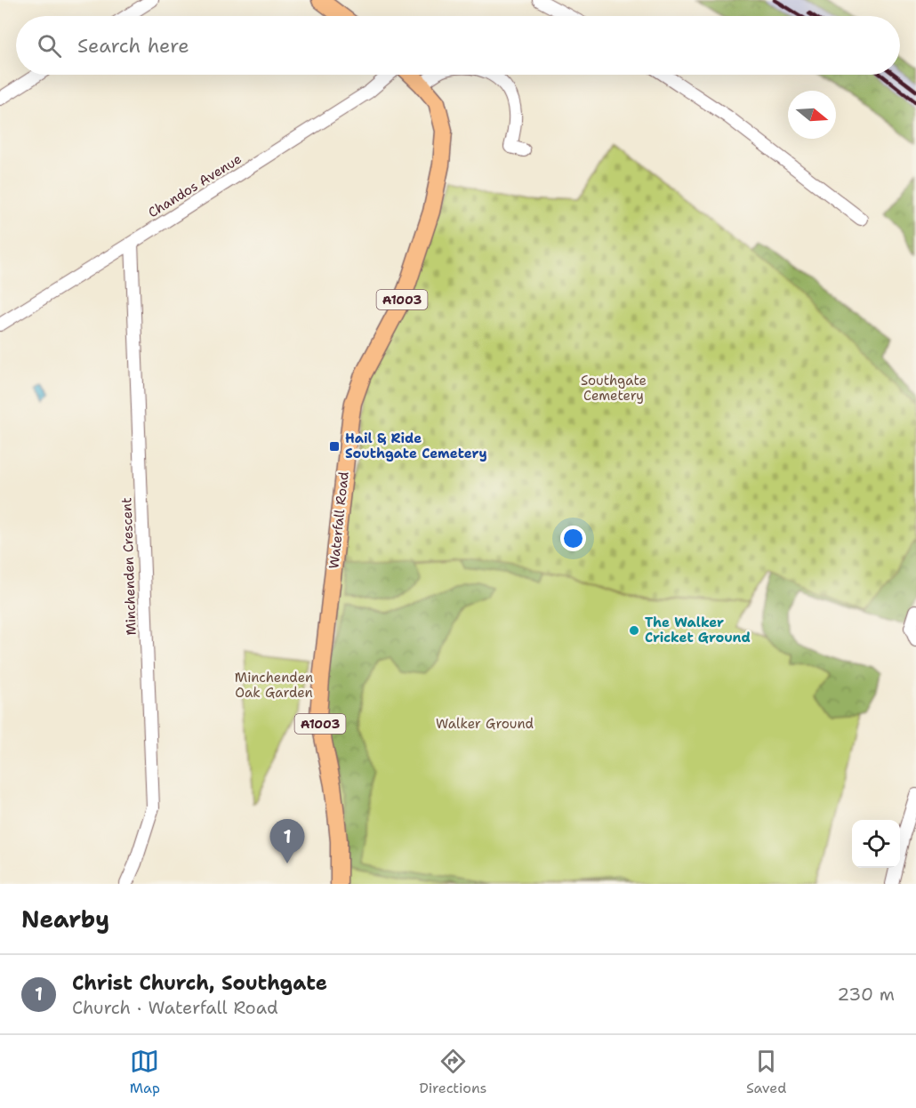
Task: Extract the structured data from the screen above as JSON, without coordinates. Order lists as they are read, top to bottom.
{
  "streets": {
    "main road": ["A1003", "Waterfall Road"],
    "street": ["Chandos Avenue", "Minchenden Crescent"]
  },
  "crossings": [
    ["Chandos Avenue", "Minchenden Crescent"]
  ],
  "parks": ["Southgate Cemetery", "Minchenden Oak Garden", "Walker Ground"],
  "places": {
    "transit": ["Hail & Ride Southgate Cemetery"],
    "other": ["The Walker Cricket Ground"]
  },
  "north": "right",
  "page": {
    "search": "Search here",
    "pins": "1",
    "heading": "Nearby",
    "list": [
      {
        "mark": "1",
        "name": "Christ Church, Southgate",
        "note": "Church · Waterfall Road",
        "value": "230 m"
      }
    ],
    "nav": ["Map", "Directions", "Saved"]
  }
}
